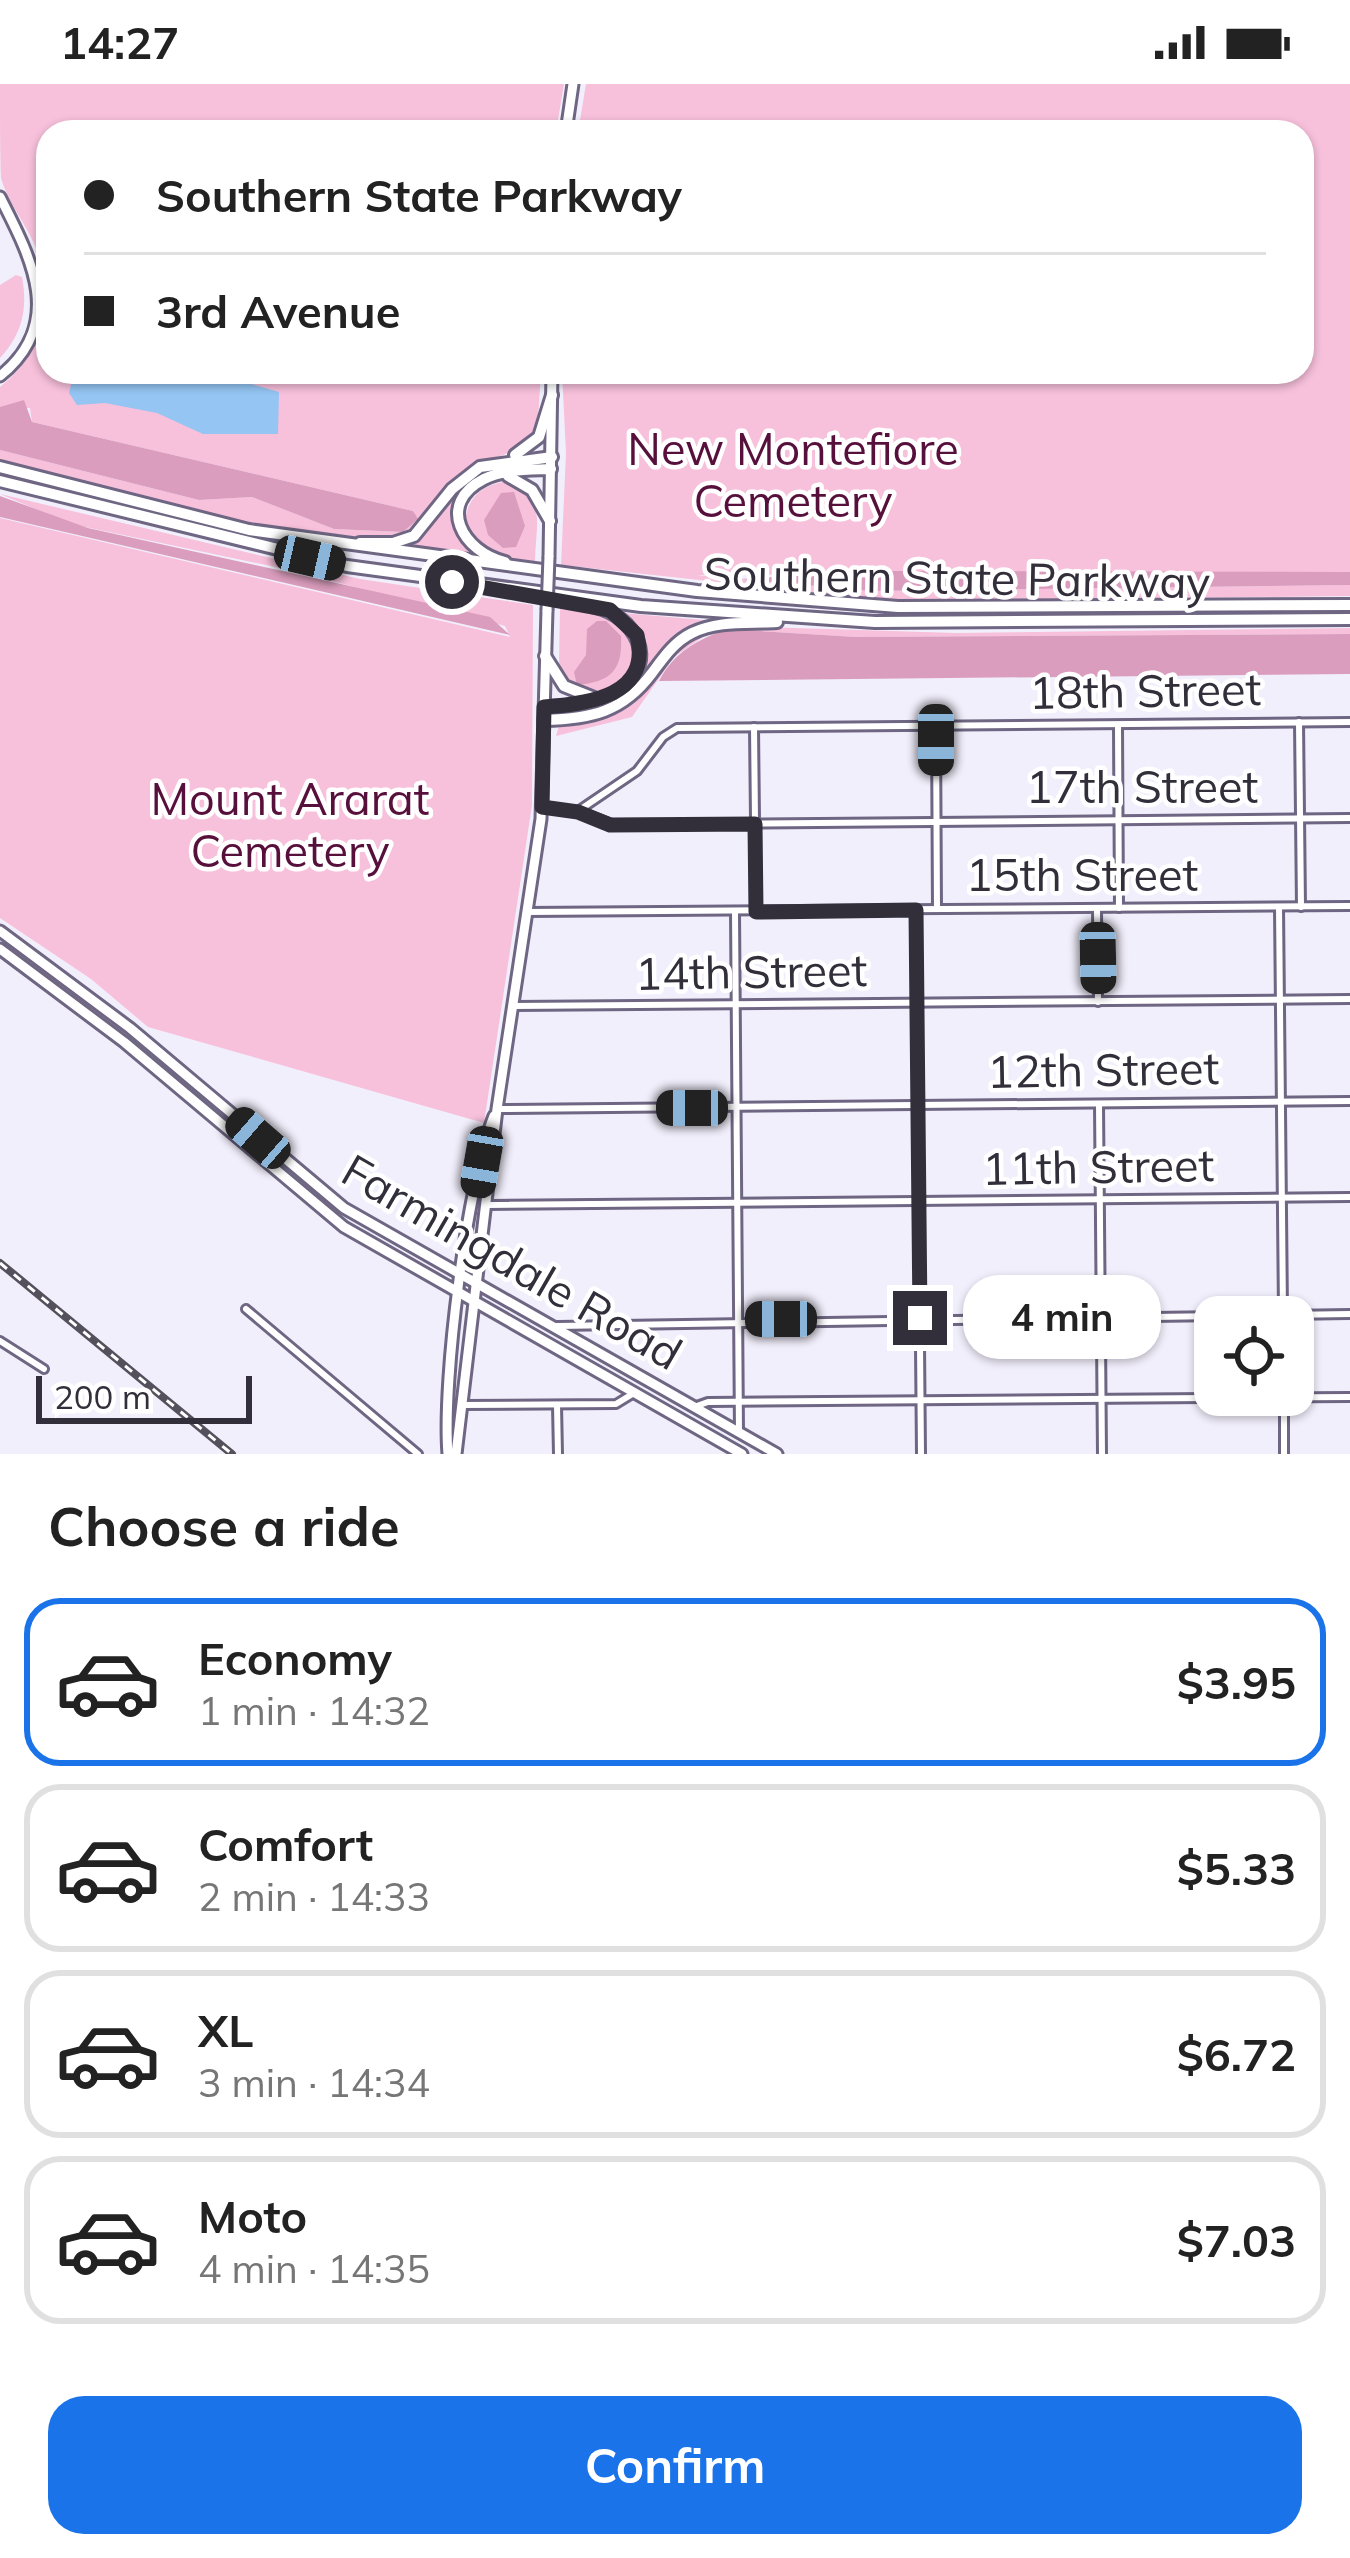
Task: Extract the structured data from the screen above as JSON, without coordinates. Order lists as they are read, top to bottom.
{
  "streets": {
    "highway": ["Southern State Parkway"],
    "main road": ["Farmingdale Road"],
    "street": [
      "18th Street",
      "17th Street",
      "15th Street",
      "14th Street",
      "12th Street",
      "11th Street"
    ]
  },
  "crossings": [
    ["18th Street", "17th Street"]
  ],
  "parks": ["New Montefiore Cemetery", "Mount Ararat Cemetery"],
  "scale_bar": "200 m",
  "page": {
    "status": "14:27",
    "banner": ["Southern State Parkway", "3rd Avenue"],
    "bubble": "4 min",
    "scale": "200 m",
    "heading": "Choose a ride",
    "list": [
      {
        "name": "Economy",
        "note": "1 min · 14:32",
        "value": "$3.95"
      },
      {
        "name": "Comfort",
        "note": "2 min · 14:33",
        "value": "$5.33"
      },
      {
        "name": "XL",
        "note": "3 min · 14:34",
        "value": "$6.72"
      },
      {
        "name": "Moto",
        "note": "4 min · 14:35",
        "value": "$7.03"
      }
    ],
    "buttons": "Confirm"
  }
}
